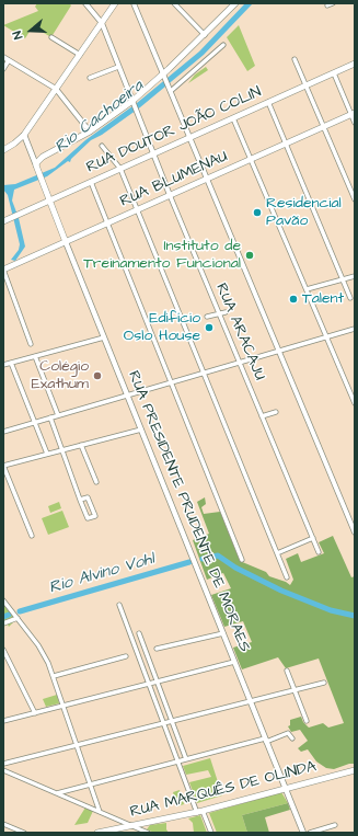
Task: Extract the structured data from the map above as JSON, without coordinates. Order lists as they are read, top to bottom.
{
  "streets": {
    "main road": [
      "RUA DOUTOR JOÃO COLIN",
      "RUA BLUMENAU",
      "RUA PRESIDENTE PRUDENTE DE MORAES",
      "RUA MARQUÊS DE OLINDA"
    ],
    "street": ["RUA ARACAJU"]
  },
  "crossings": [
    ["RUA DOUTOR JOÃO COLIN", "RUA ARACAJU"],
    ["RUA DOUTOR JOÃO COLIN", "RUA PRESIDENTE PRUDENTE DE MORAES"],
    ["RUA BLUMENAU", "RUA ARACAJU"],
    ["RUA BLUMENAU", "RUA PRESIDENTE PRUDENTE DE MORAES"],
    ["RUA PRESIDENTE PRUDENTE DE MORAES", "RUA MARQUÊS DE OLINDA"]
  ],
  "water": ["Rio Cachoeira", "Rio Alvino Vohl"],
  "places": [
    "Residencial Pavão",
    "Instituto de Treinamento Funcional",
    "Talent",
    "Edifício Oslo House",
    "Colégio Exathum"
  ],
  "north": "left"
}
